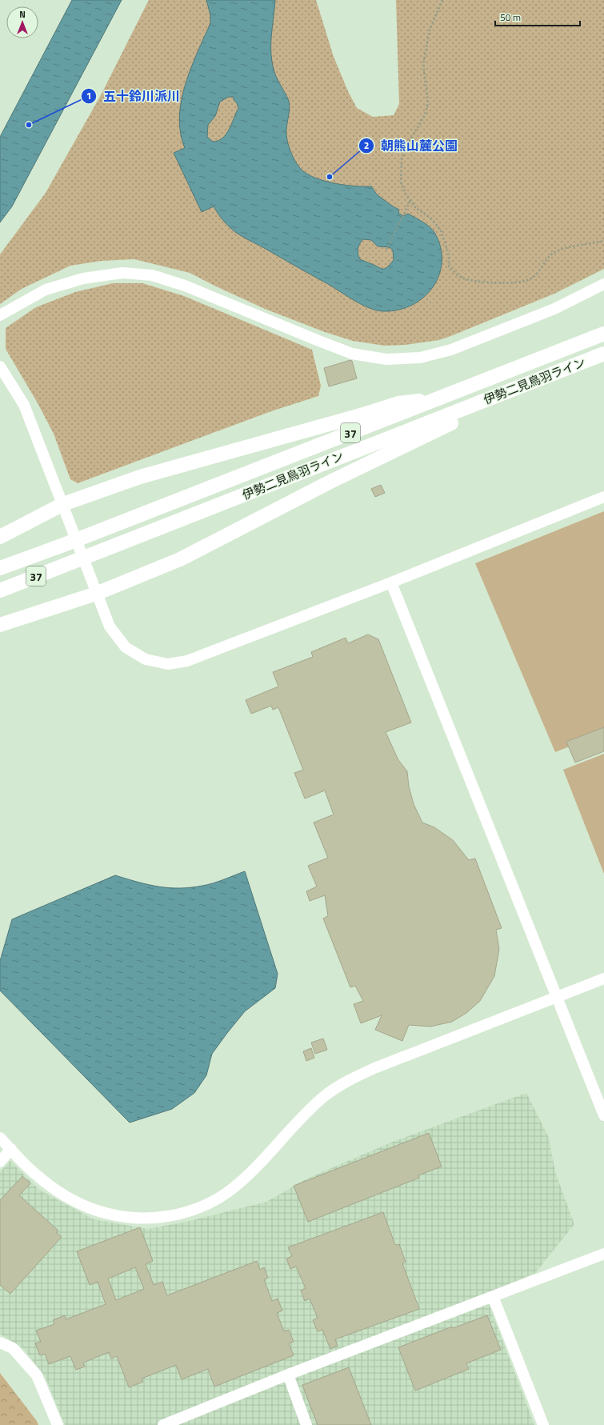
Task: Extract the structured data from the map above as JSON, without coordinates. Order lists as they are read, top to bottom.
{
  "streets": {
    "main road": ["伊勢二見鳥羽ライン", "37"]
  },
  "places": ["五十鈴川派川", "朝熊山麓公園"],
  "scale_bar": "50 m",
  "north": "top"
}
